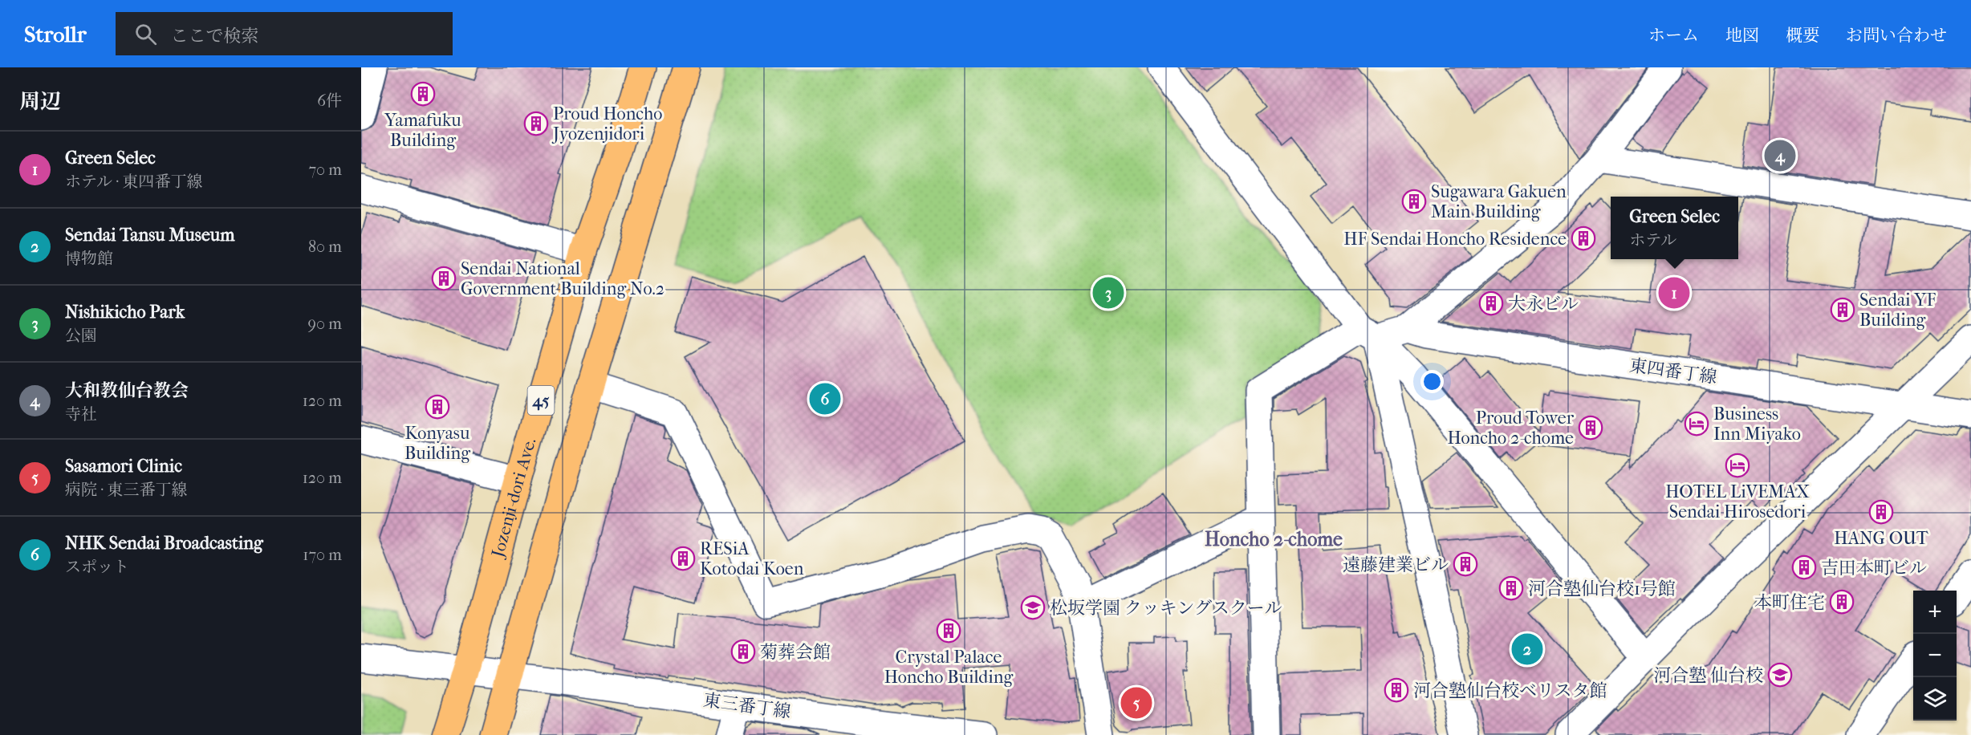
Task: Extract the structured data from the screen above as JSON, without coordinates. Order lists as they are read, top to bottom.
{
  "streets": {
    "highway": ["45", "Jozenji-dori Ave."],
    "street": ["東四番丁線", "東三番丁線"]
  },
  "crossings": [
    ["Jozenji-dori Ave.", "東三番丁線"]
  ],
  "districts": ["Honcho 2-chome"],
  "places": {
    "building": [
      "Yamafuku Building",
      "Proud Honcho Jyozenjidori",
      "Sugawara Gakuen Main Building",
      "HF Sendai Honcho Residence",
      "Sendai National Government Building No.2",
      "大永ビル",
      "Sendai YF Building",
      "Konyasu Building",
      "Proud Tower Honcho 2-chome",
      "HANG OUT",
      "RESiA Kotodai Koen",
      "遠藤建業ビル",
      "吉田本町ビル",
      "河合塾仙台校1号館",
      "本町住宅",
      "Crystal Palace Honcho Building",
      "菊葬会館",
      "河合塾仙台校ベリスタ館"
    ],
    "hotel": ["Business Inn Miyako", "HOTEL LiVEMAX Sendai Hirosedori"],
    "school or university": ["松坂学園 クッキングスクール", "河合塾 仙台校"]
  },
  "page": {
    "header": "Strollr",
    "search": "ここで検索",
    "nav": [
      "ホーム",
      "地図",
      "概要",
      "お問い合わせ"
    ],
    "heading": ["周辺", "6件"],
    "list": [
      {
        "mark": "1",
        "name": "Green Selec",
        "note": "ホテル · 東四番丁線",
        "value": "70 m"
      },
      {
        "mark": "2",
        "name": "Sendai Tansu Museum",
        "note": "博物館",
        "value": "80 m"
      },
      {
        "mark": "3",
        "name": "Nishikicho Park",
        "note": "公園",
        "value": "90 m"
      },
      {
        "mark": "4",
        "name": "大和教仙台教会",
        "note": "寺社",
        "value": "120 m"
      },
      {
        "mark": "5",
        "name": "Sasamori Clinic",
        "note": "病院 · 東三番丁線",
        "value": "120 m"
      },
      {
        "mark": "6",
        "name": "NHK Sendai Broadcasting",
        "note": "スポット",
        "value": "170 m"
      }
    ],
    "pins": [
      "4",
      "1",
      "3",
      "6",
      "2",
      "5"
    ],
    "popup": ["Green Selec", "ホテル"],
    "map_buttons": ["+", "−"]
  }
}
